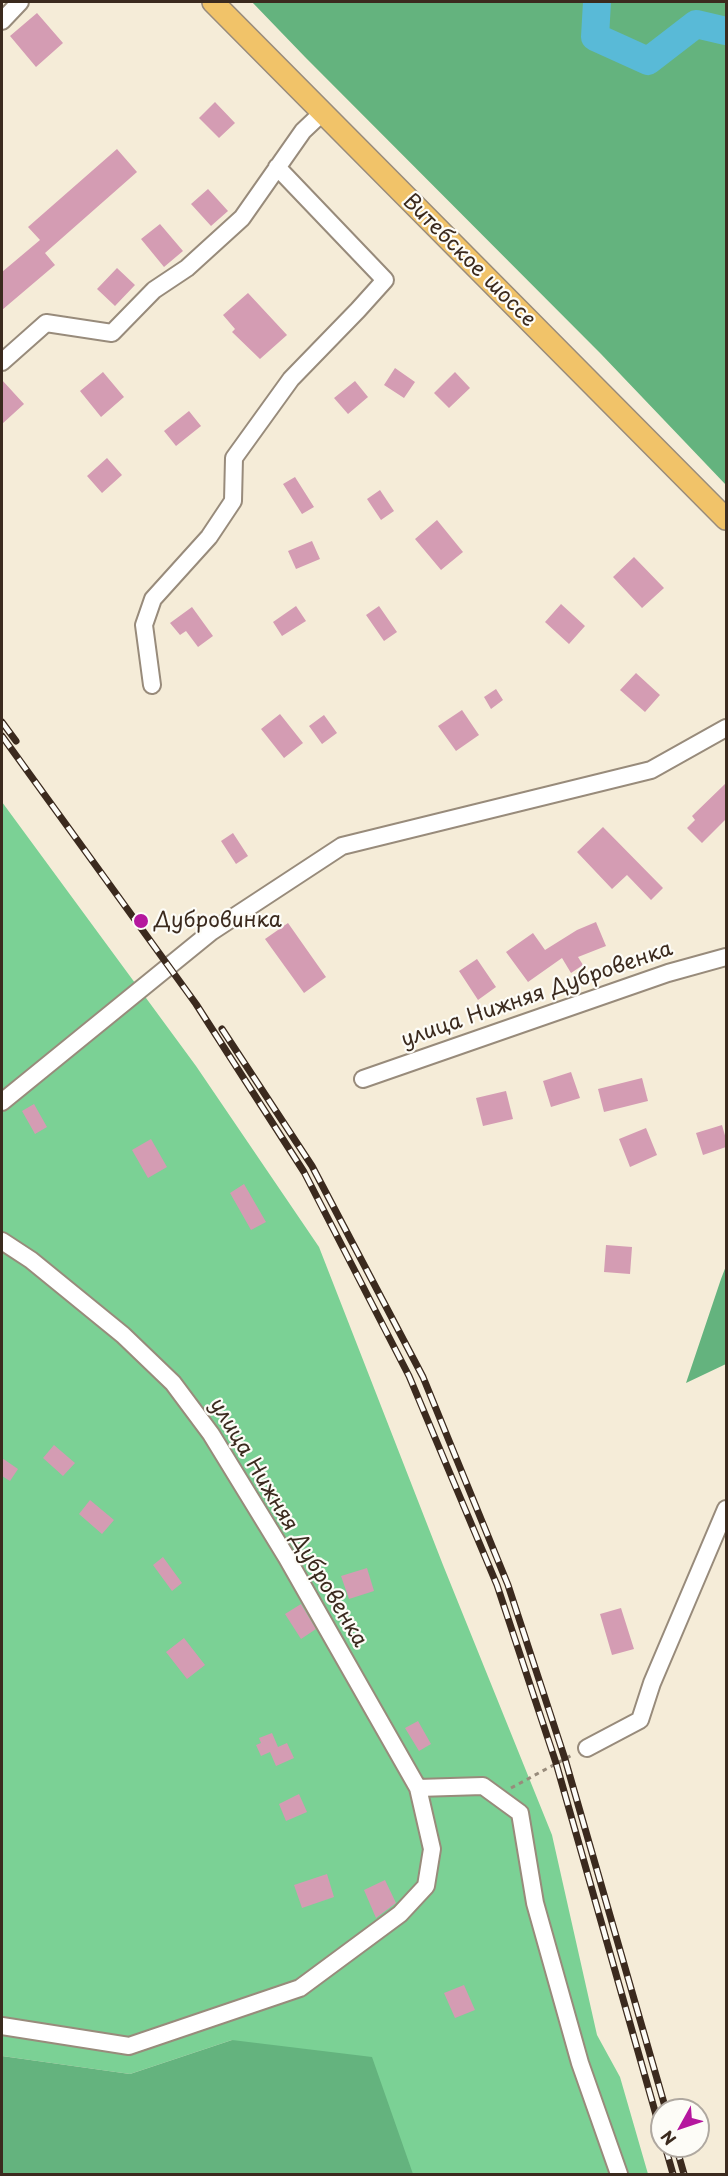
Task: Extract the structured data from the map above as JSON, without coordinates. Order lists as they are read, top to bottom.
{
  "streets": {
    "main road": ["Витебское шоссе"],
    "street": ["улица Нижняя Дубровенка"]
  },
  "places": ["Дубровинка"],
  "north": "bottom left"
}
